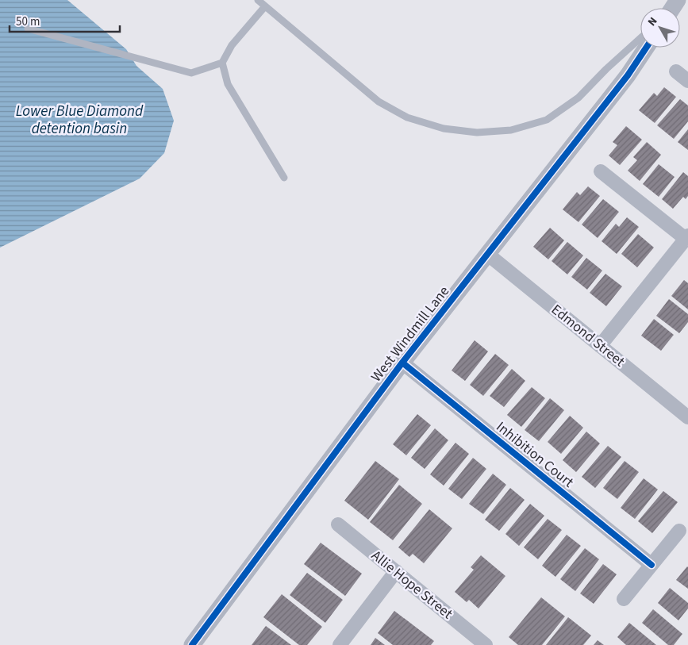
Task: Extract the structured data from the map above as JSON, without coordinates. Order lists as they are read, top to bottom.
{
  "streets": {
    "street": [
      "West Windmill Lane",
      "Edmond Street",
      "Inhibition Court",
      "Allie Hope Street"
    ]
  },
  "crossings": [
    ["West Windmill Lane", "Edmond Street"],
    ["West Windmill Lane", "Inhibition Court"]
  ],
  "water": ["Lower Blue Diamond detention basin"],
  "scale_bar": "50 m",
  "north": "top left"
}
